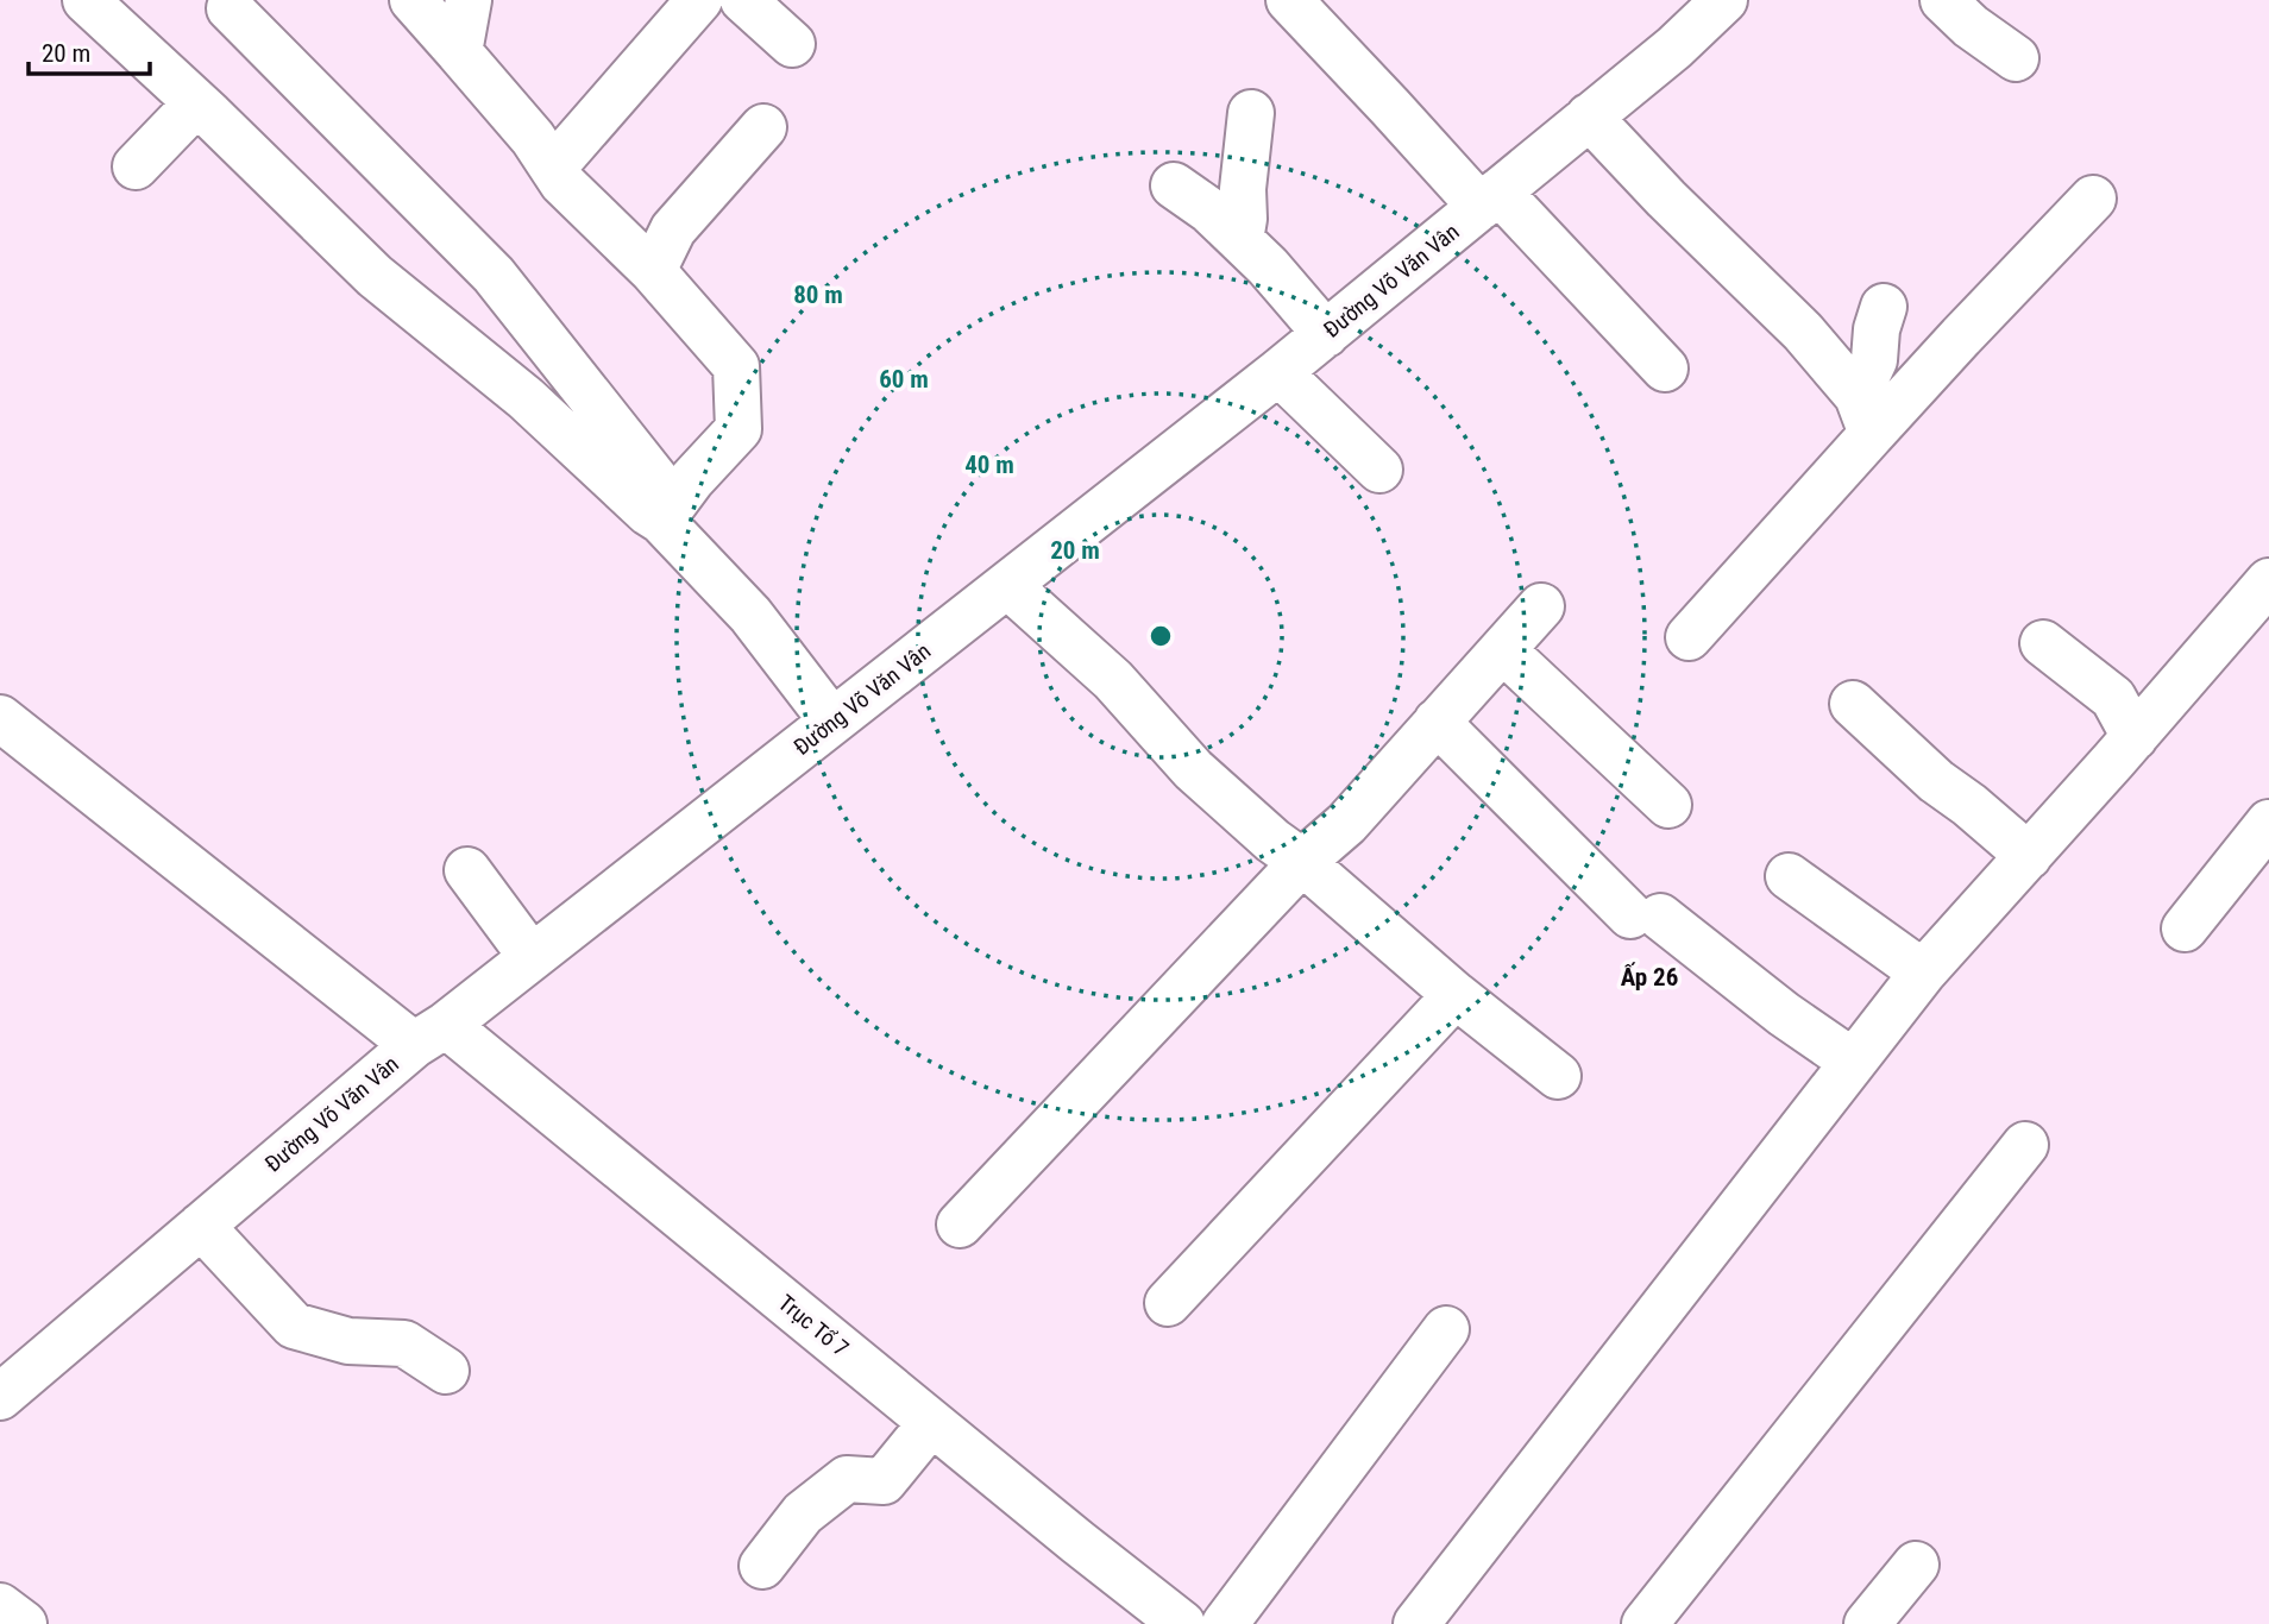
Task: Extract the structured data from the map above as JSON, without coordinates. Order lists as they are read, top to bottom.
{
  "streets": {
    "street": ["Đường Võ Văn Vân", "Trục Tổ 7"]
  },
  "crossings": [
    ["Đường Võ Văn Vân", "Trục Tổ 7"]
  ],
  "districts": ["Ấp 26"],
  "scale_bar": "20 m",
  "rings": [
    "80 m",
    "60 m",
    "40 m",
    "20 m"
  ]
}
